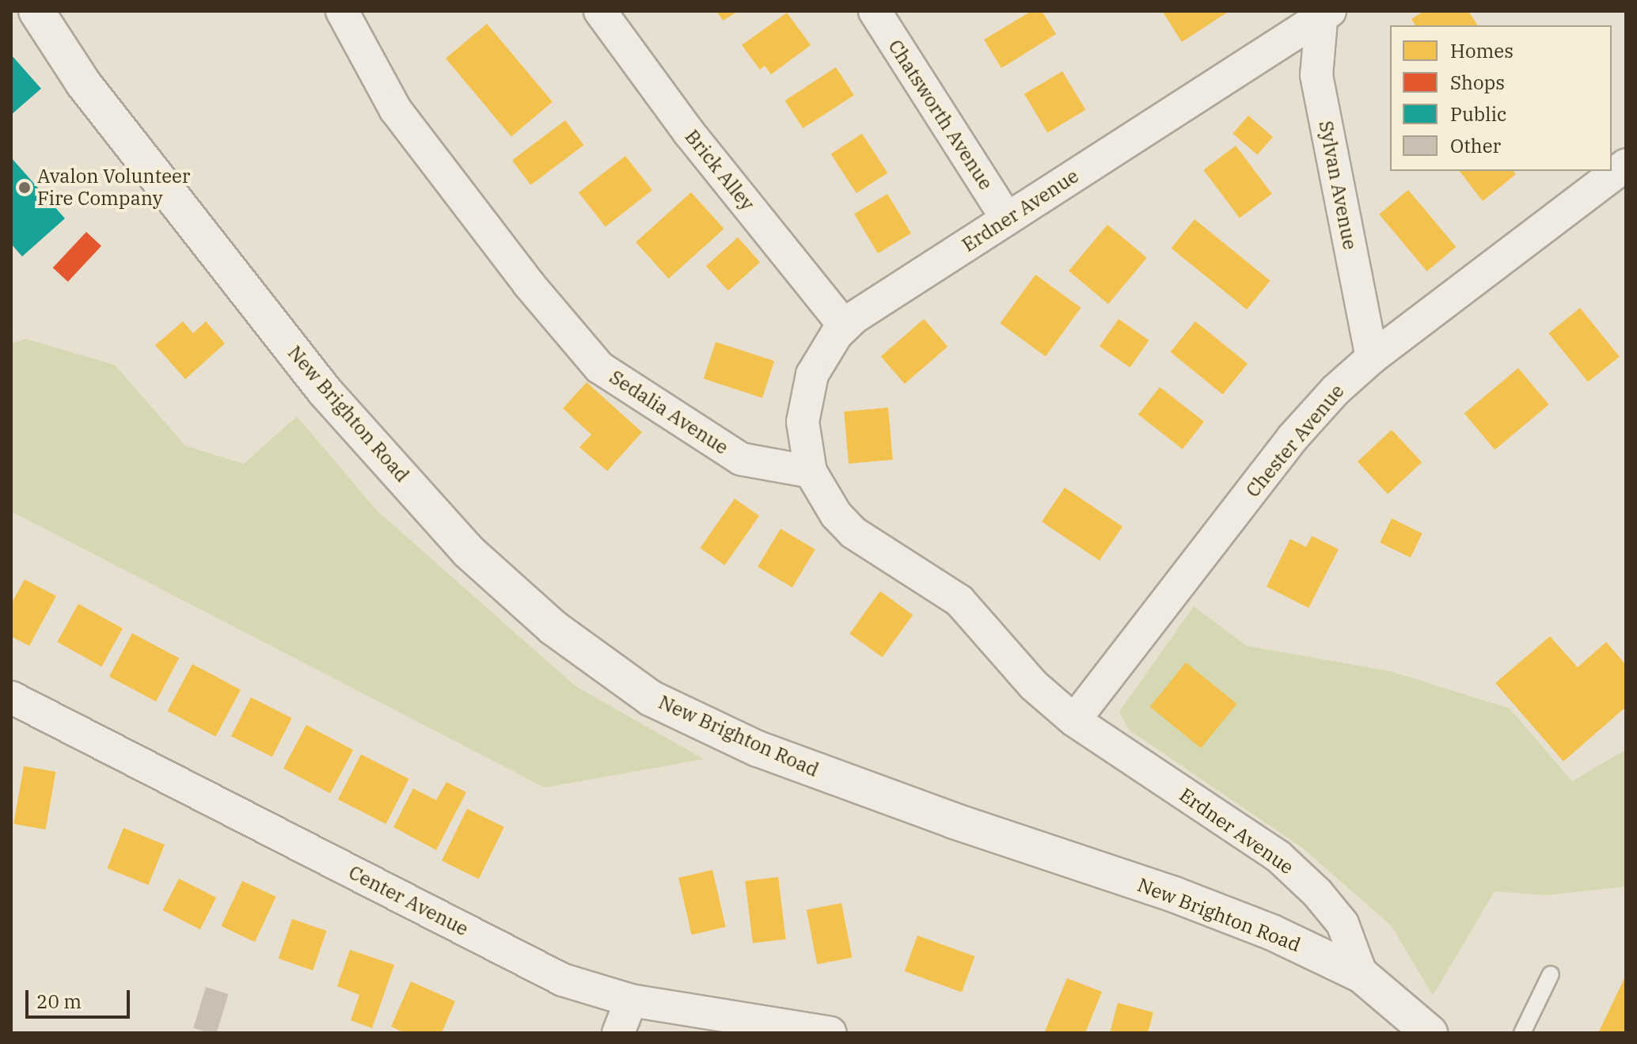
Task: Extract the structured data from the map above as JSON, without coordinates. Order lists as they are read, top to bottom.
{
  "streets": {
    "street": [
      "Chatsworth Avenue",
      "Brick Alley",
      "Sylvan Avenue",
      "Erdner Avenue",
      "Sedalia Avenue",
      "New Brighton Road",
      "Chester Avenue",
      "Center Avenue"
    ]
  },
  "crossings": [
    ["Chatsworth Avenue", "Erdner Avenue"],
    ["Brick Alley", "Erdner Avenue"],
    ["Sylvan Avenue", "Erdner Avenue"],
    ["Sylvan Avenue", "Chester Avenue"],
    ["Erdner Avenue", "Sedalia Avenue"],
    ["Erdner Avenue", "New Brighton Road"],
    ["Erdner Avenue", "Chester Avenue"]
  ],
  "places": ["Avalon Volunteer Fire Company"],
  "legend": [
    "Homes",
    "Shops",
    "Public",
    "Other"
  ],
  "scale_bar": "20 m"
}
